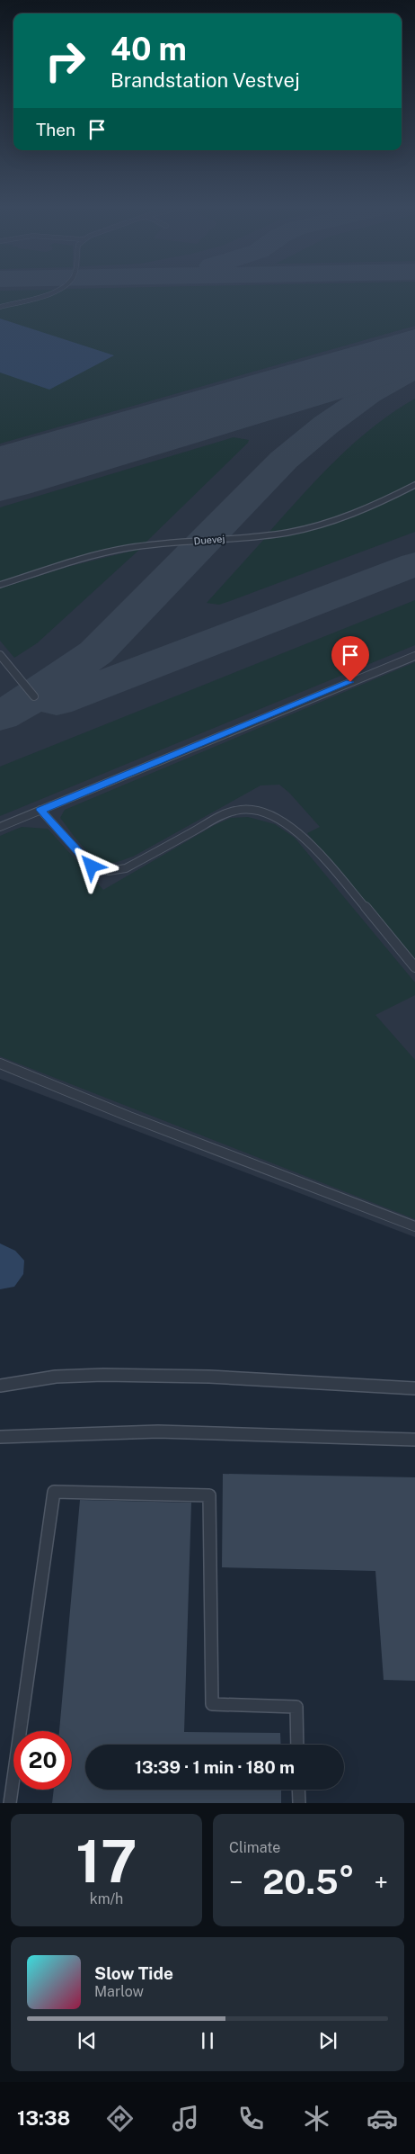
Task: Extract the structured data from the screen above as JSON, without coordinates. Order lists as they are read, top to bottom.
{
  "streets": {
    "lane": ["Duevej"]
  },
  "page": {
    "turn": ["40 m", "Brandstation Vestvej"],
    "then": "Then",
    "limit": "20",
    "trip": "13:39 · 1 min · 180 m",
    "tile": [
      ["17", "km/h"],
      "Climate"
    ],
    "heat": ["−", "20.5°", "+"],
    "song": ["Slow Tide", "Marlow"],
    "tabs": "13:38"
  }
}
